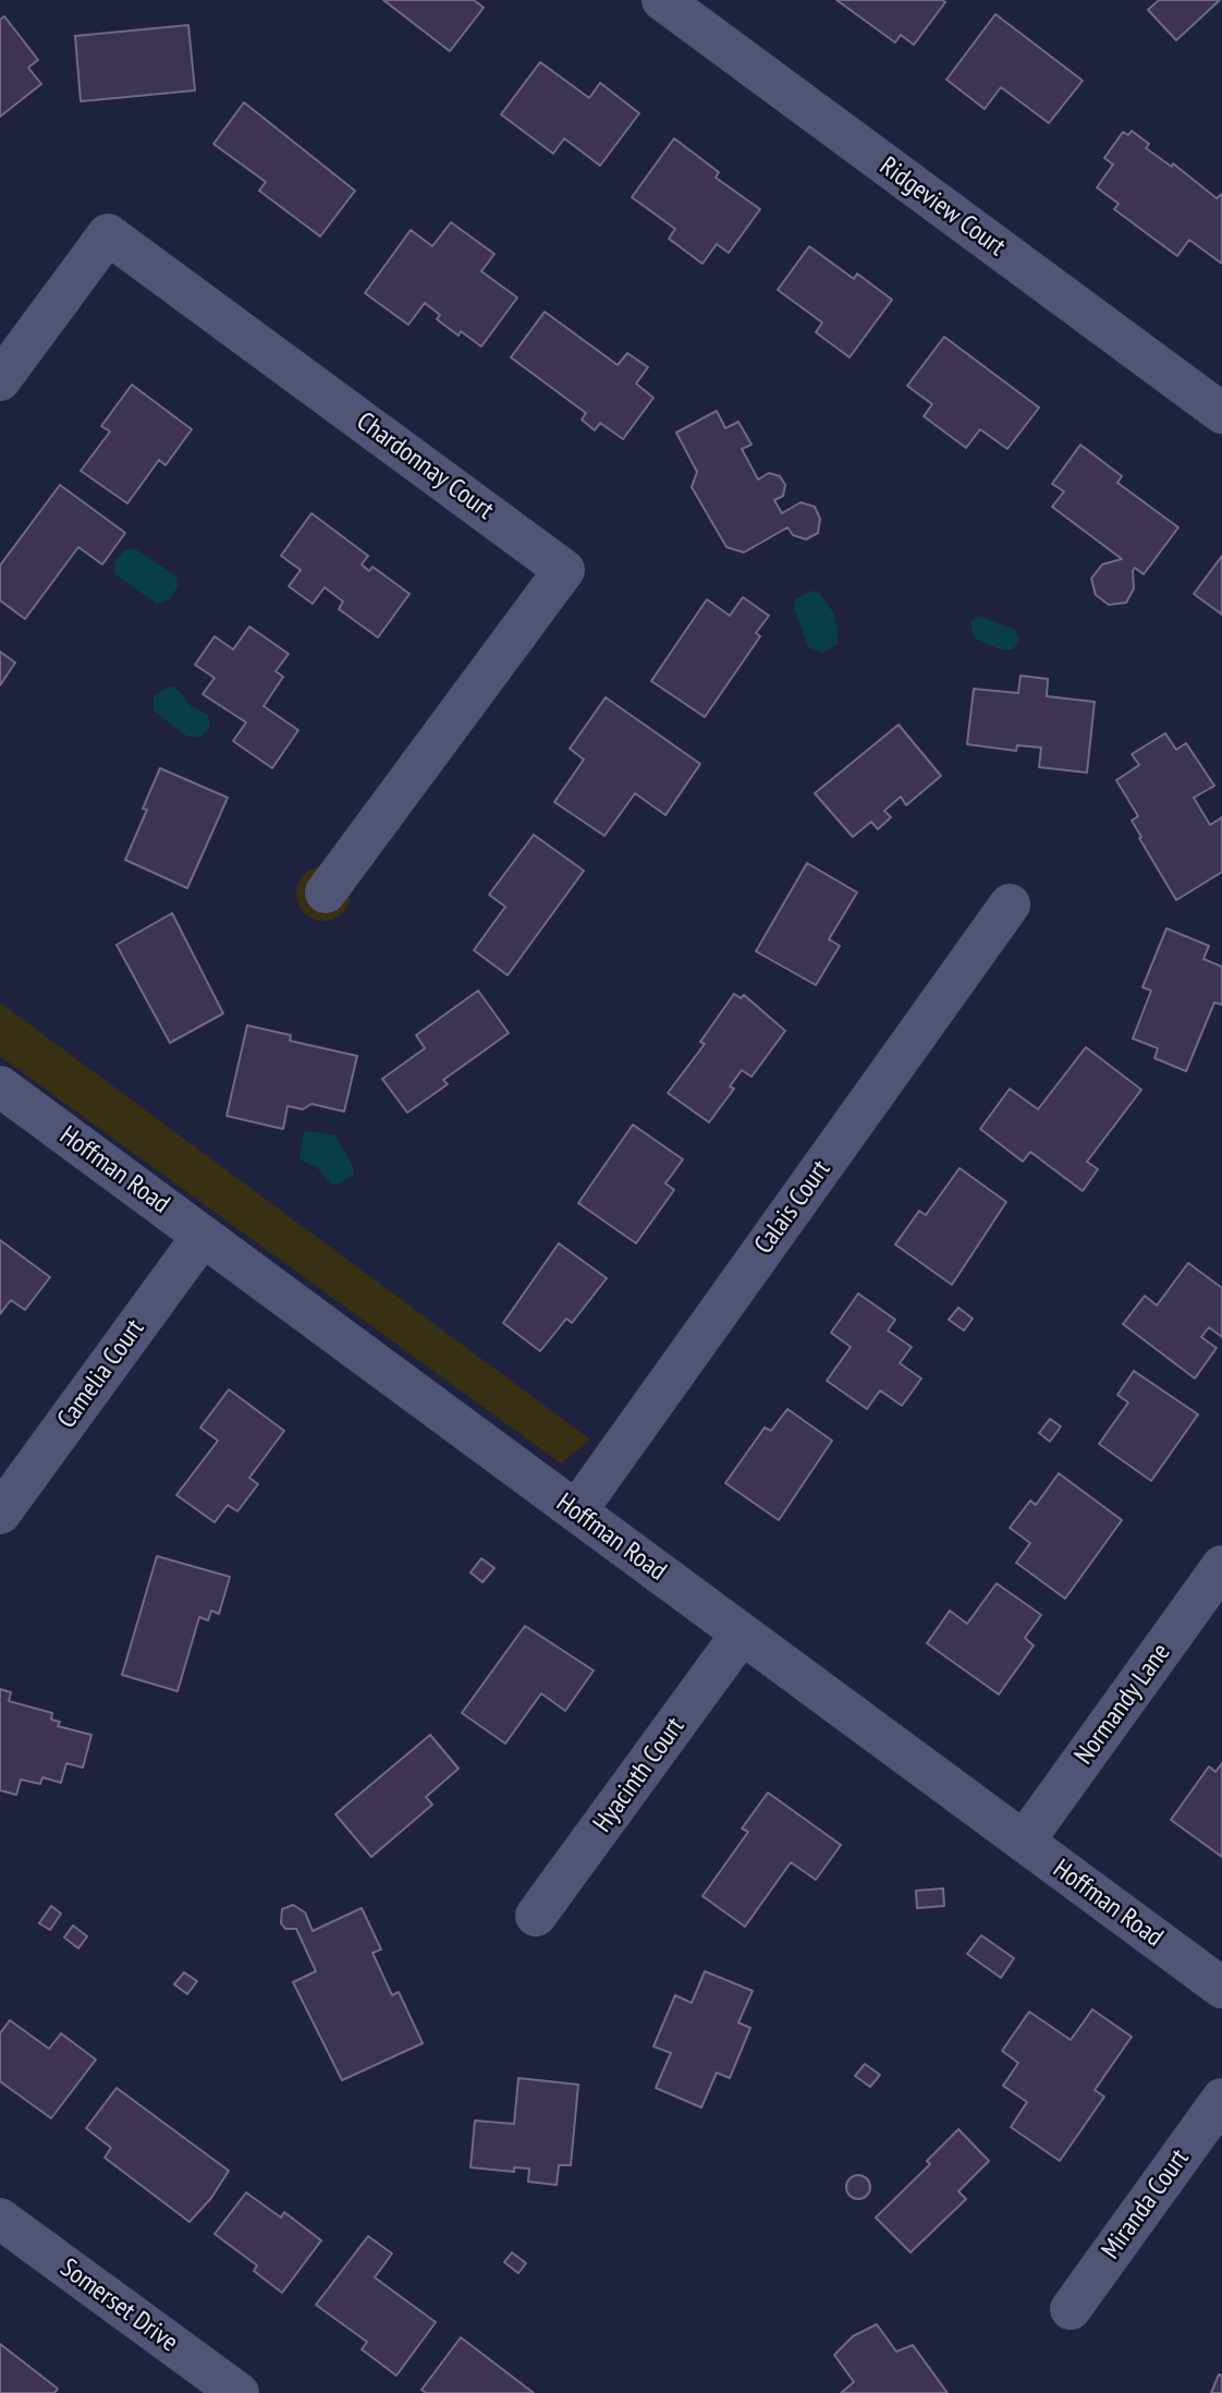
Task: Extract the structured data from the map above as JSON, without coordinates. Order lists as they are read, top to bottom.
{
  "streets": {
    "street": [
      "Ridgeview Court",
      "Chardonnay Court",
      "Hoffman Road",
      "Calais Court",
      "Camelia Court",
      "Normandy Lane",
      "Hyacinth Court",
      "Miranda Court",
      "Somerset Drive"
    ]
  },
  "crossings": [
    ["Hoffman Road", "Calais Court"],
    ["Hoffman Road", "Camelia Court"],
    ["Hoffman Road", "Normandy Lane"],
    ["Hoffman Road", "Hyacinth Court"]
  ]
}
